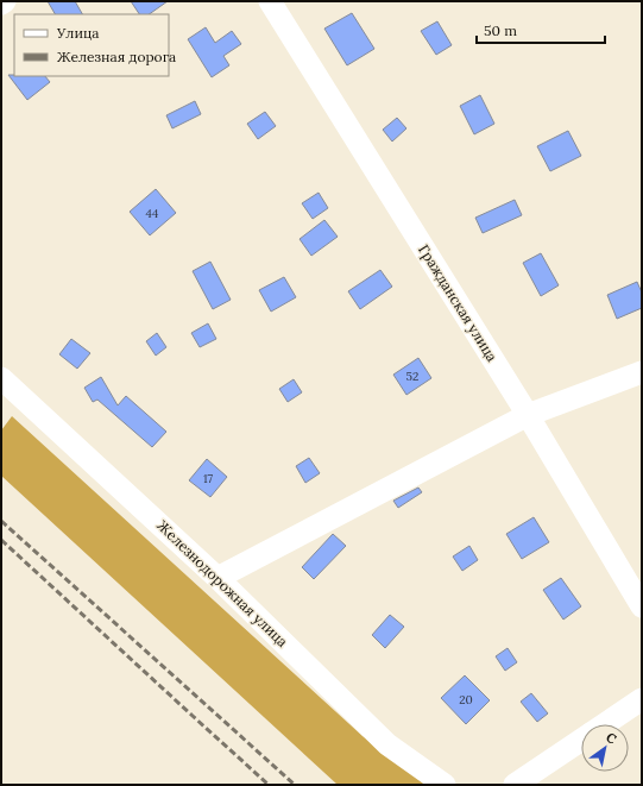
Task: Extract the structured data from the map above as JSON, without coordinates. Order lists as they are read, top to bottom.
{
  "streets": {
    "street": ["Гражданская улица", "Железнодорожная улица"]
  },
  "house_numbers": [
    "44",
    "52",
    "17",
    "20"
  ],
  "legend": ["Улица", "Железная дорога"],
  "scale_bar": "50 m",
  "north": "top right"
}
